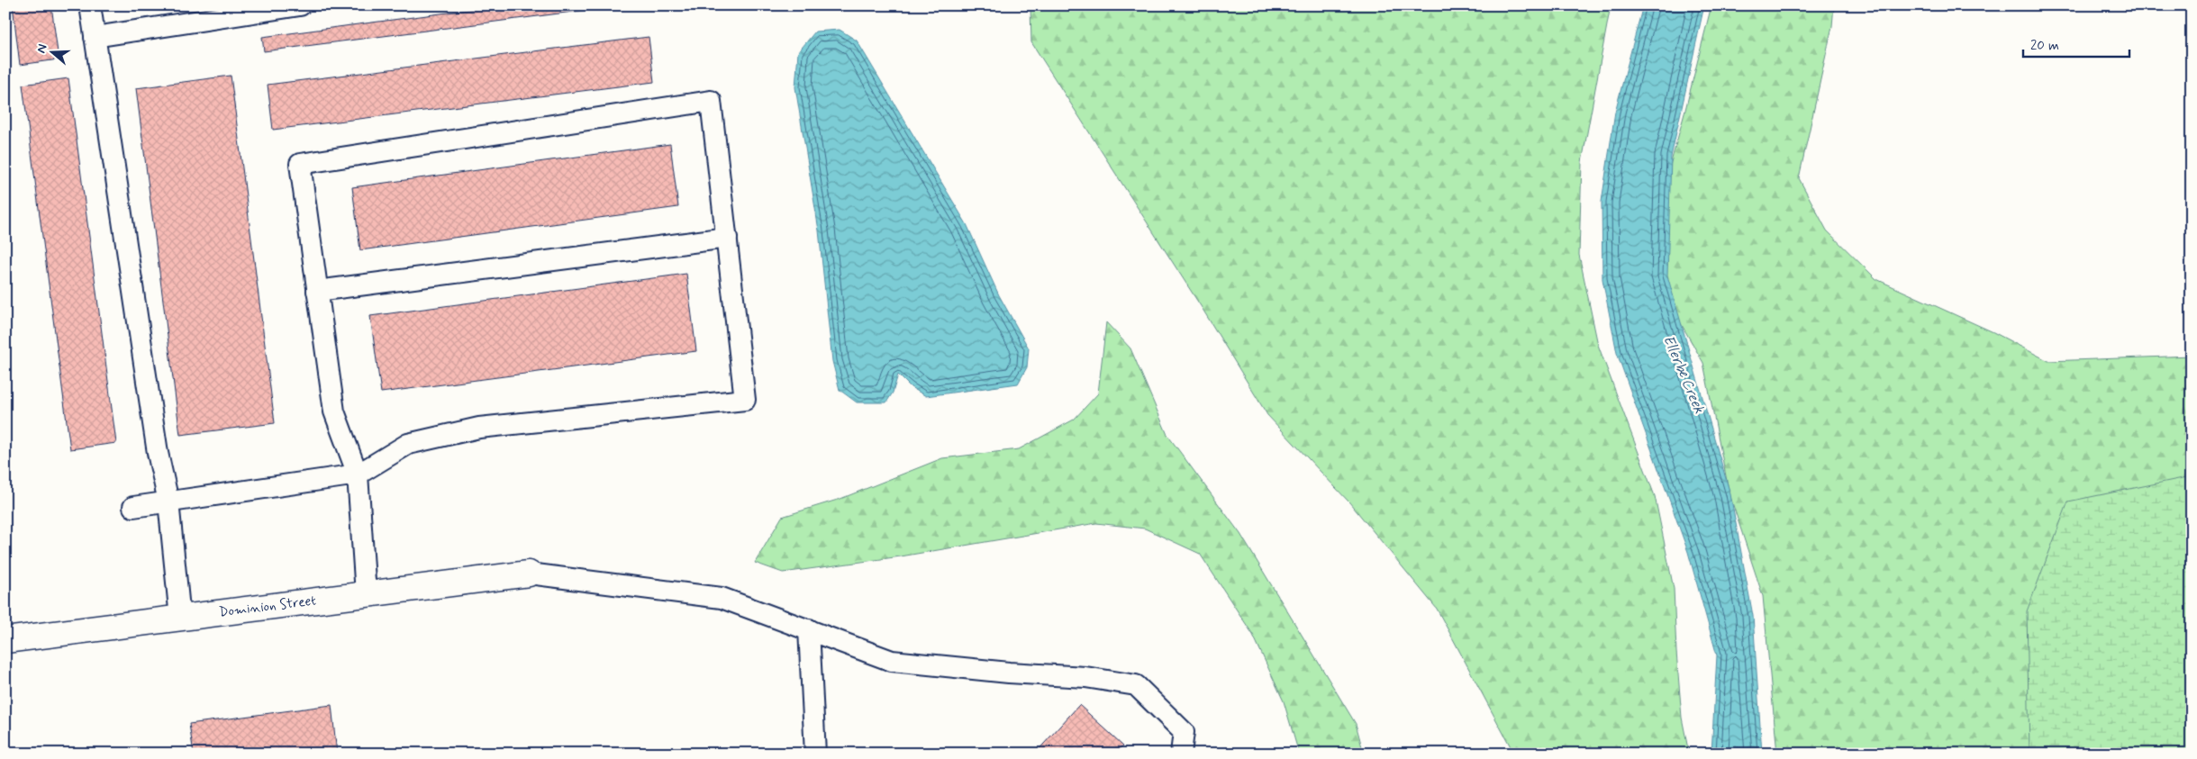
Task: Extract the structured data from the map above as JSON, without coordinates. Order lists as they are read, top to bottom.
{
  "streets": {
    "street": ["Dominion Street"]
  },
  "water": ["Ellerbe Creek"],
  "scale_bar": "20 m",
  "north": "left"
}
